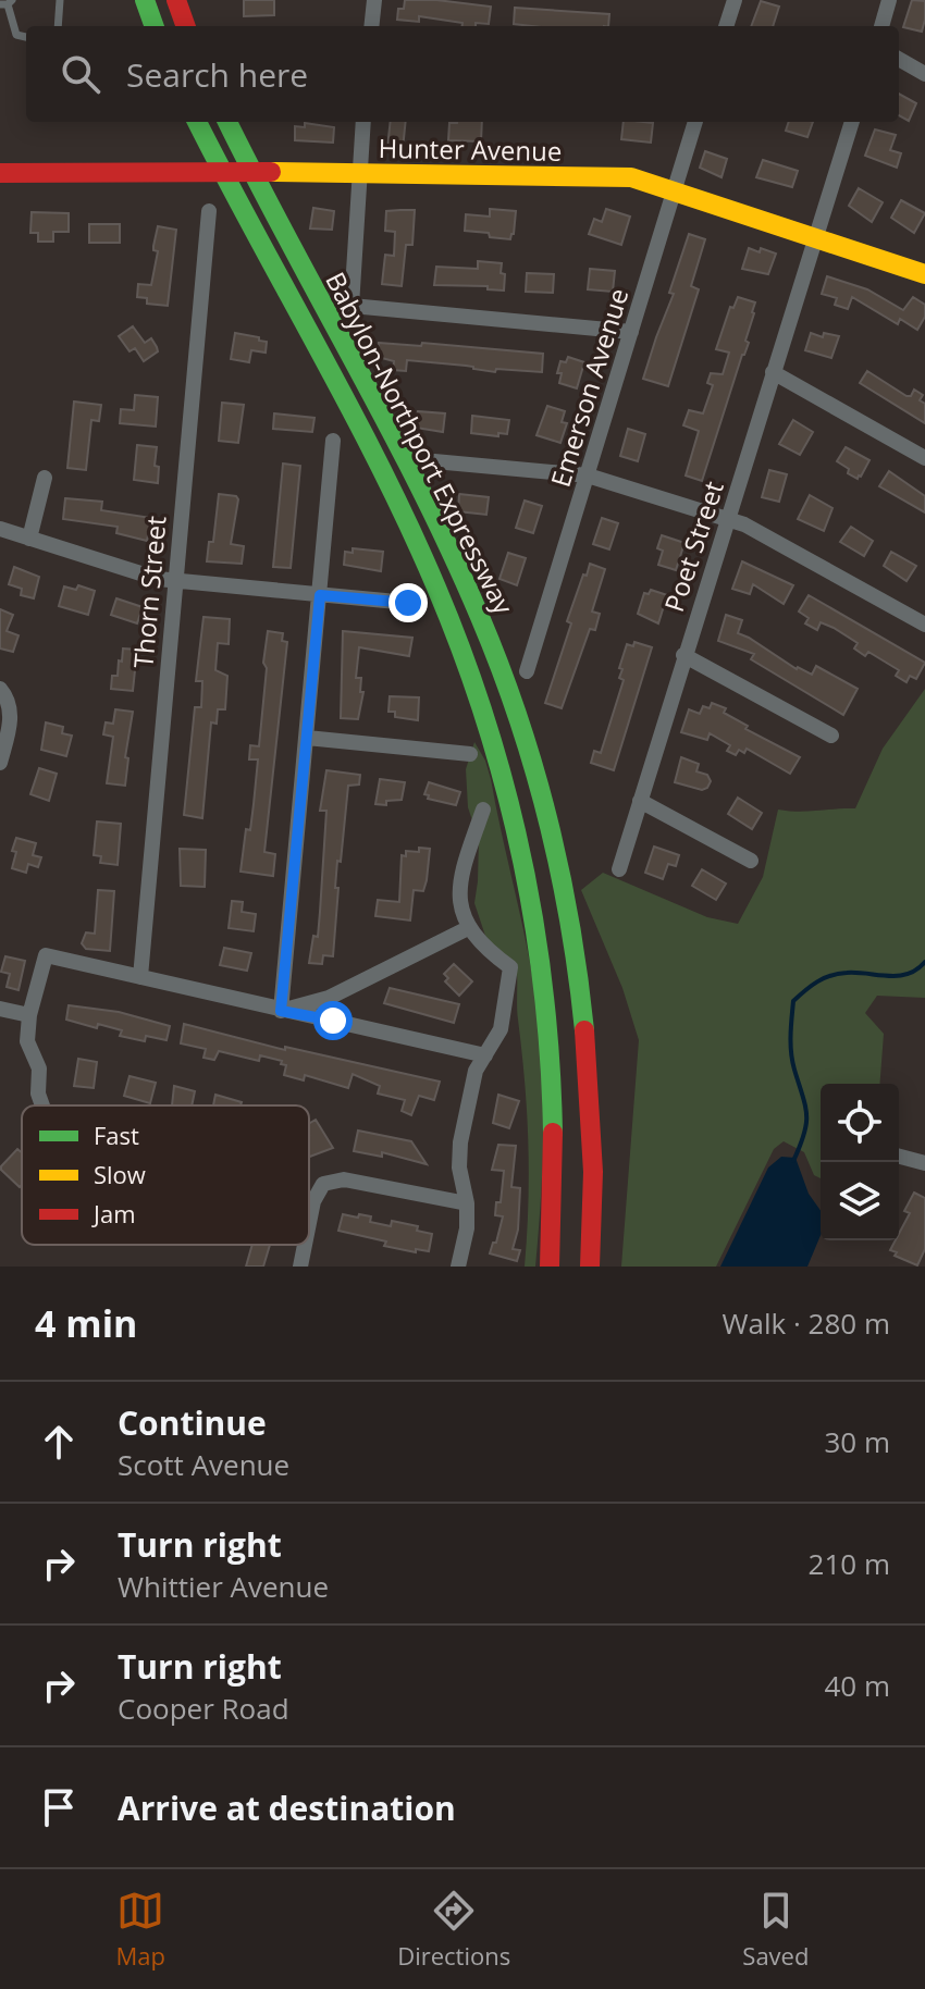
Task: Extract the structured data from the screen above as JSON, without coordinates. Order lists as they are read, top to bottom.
{
  "streets": {
    "main road": ["Hunter Avenue", "Babylon-Northport Expressway"],
    "street": ["Emerson Avenue", "Poet Street", "Thorn Street"]
  },
  "crossings": [
    ["Hunter Avenue", "Emerson Avenue"],
    ["Hunter Avenue", "Babylon-Northport Expressway"],
    ["Hunter Avenue", "Poet Street"]
  ],
  "legend": ["Fast", "Slow", "Jam"],
  "page": {
    "search": "Search here",
    "heading": ["4 min", "Walk · 280 m"],
    "list": [
      ["Continue", "Scott Avenue", "30 m"],
      ["Turn right", "Whittier Avenue", "210 m"],
      ["Turn right", "Cooper Road", "40 m"],
      "Arrive at destination"
    ],
    "nav": ["Map", "Directions", "Saved"]
  }
}
